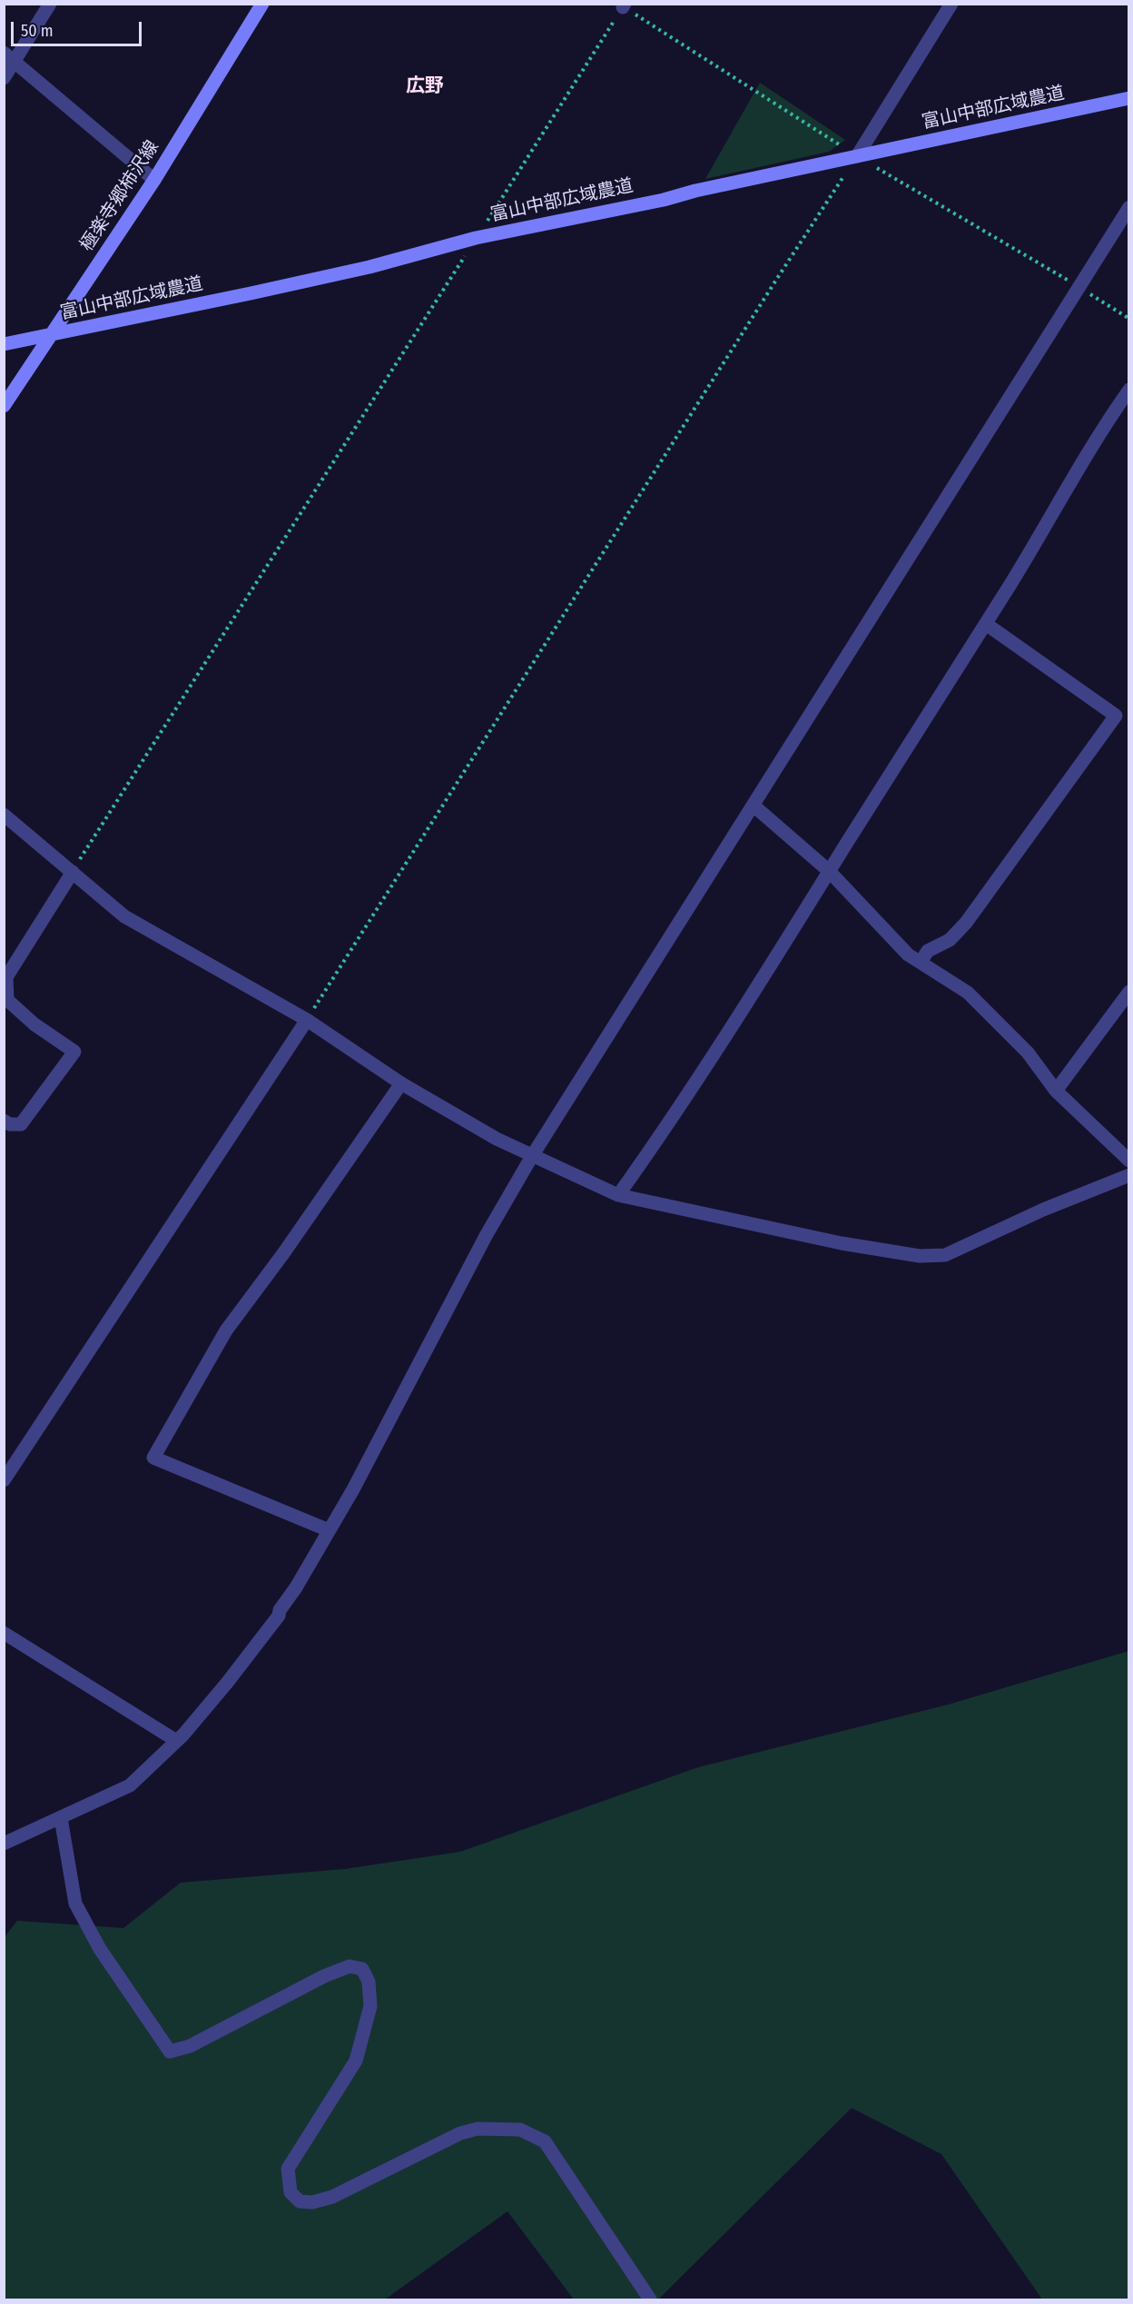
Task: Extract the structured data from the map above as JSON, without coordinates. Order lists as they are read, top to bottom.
{
  "streets": {
    "street": ["富山中部広域農道", "極楽寺郷柿沢線"]
  },
  "crossings": [
    ["富山中部広域農道", "極楽寺郷柿沢線"]
  ],
  "districts": ["広野"],
  "scale_bar": "50 m"
}
